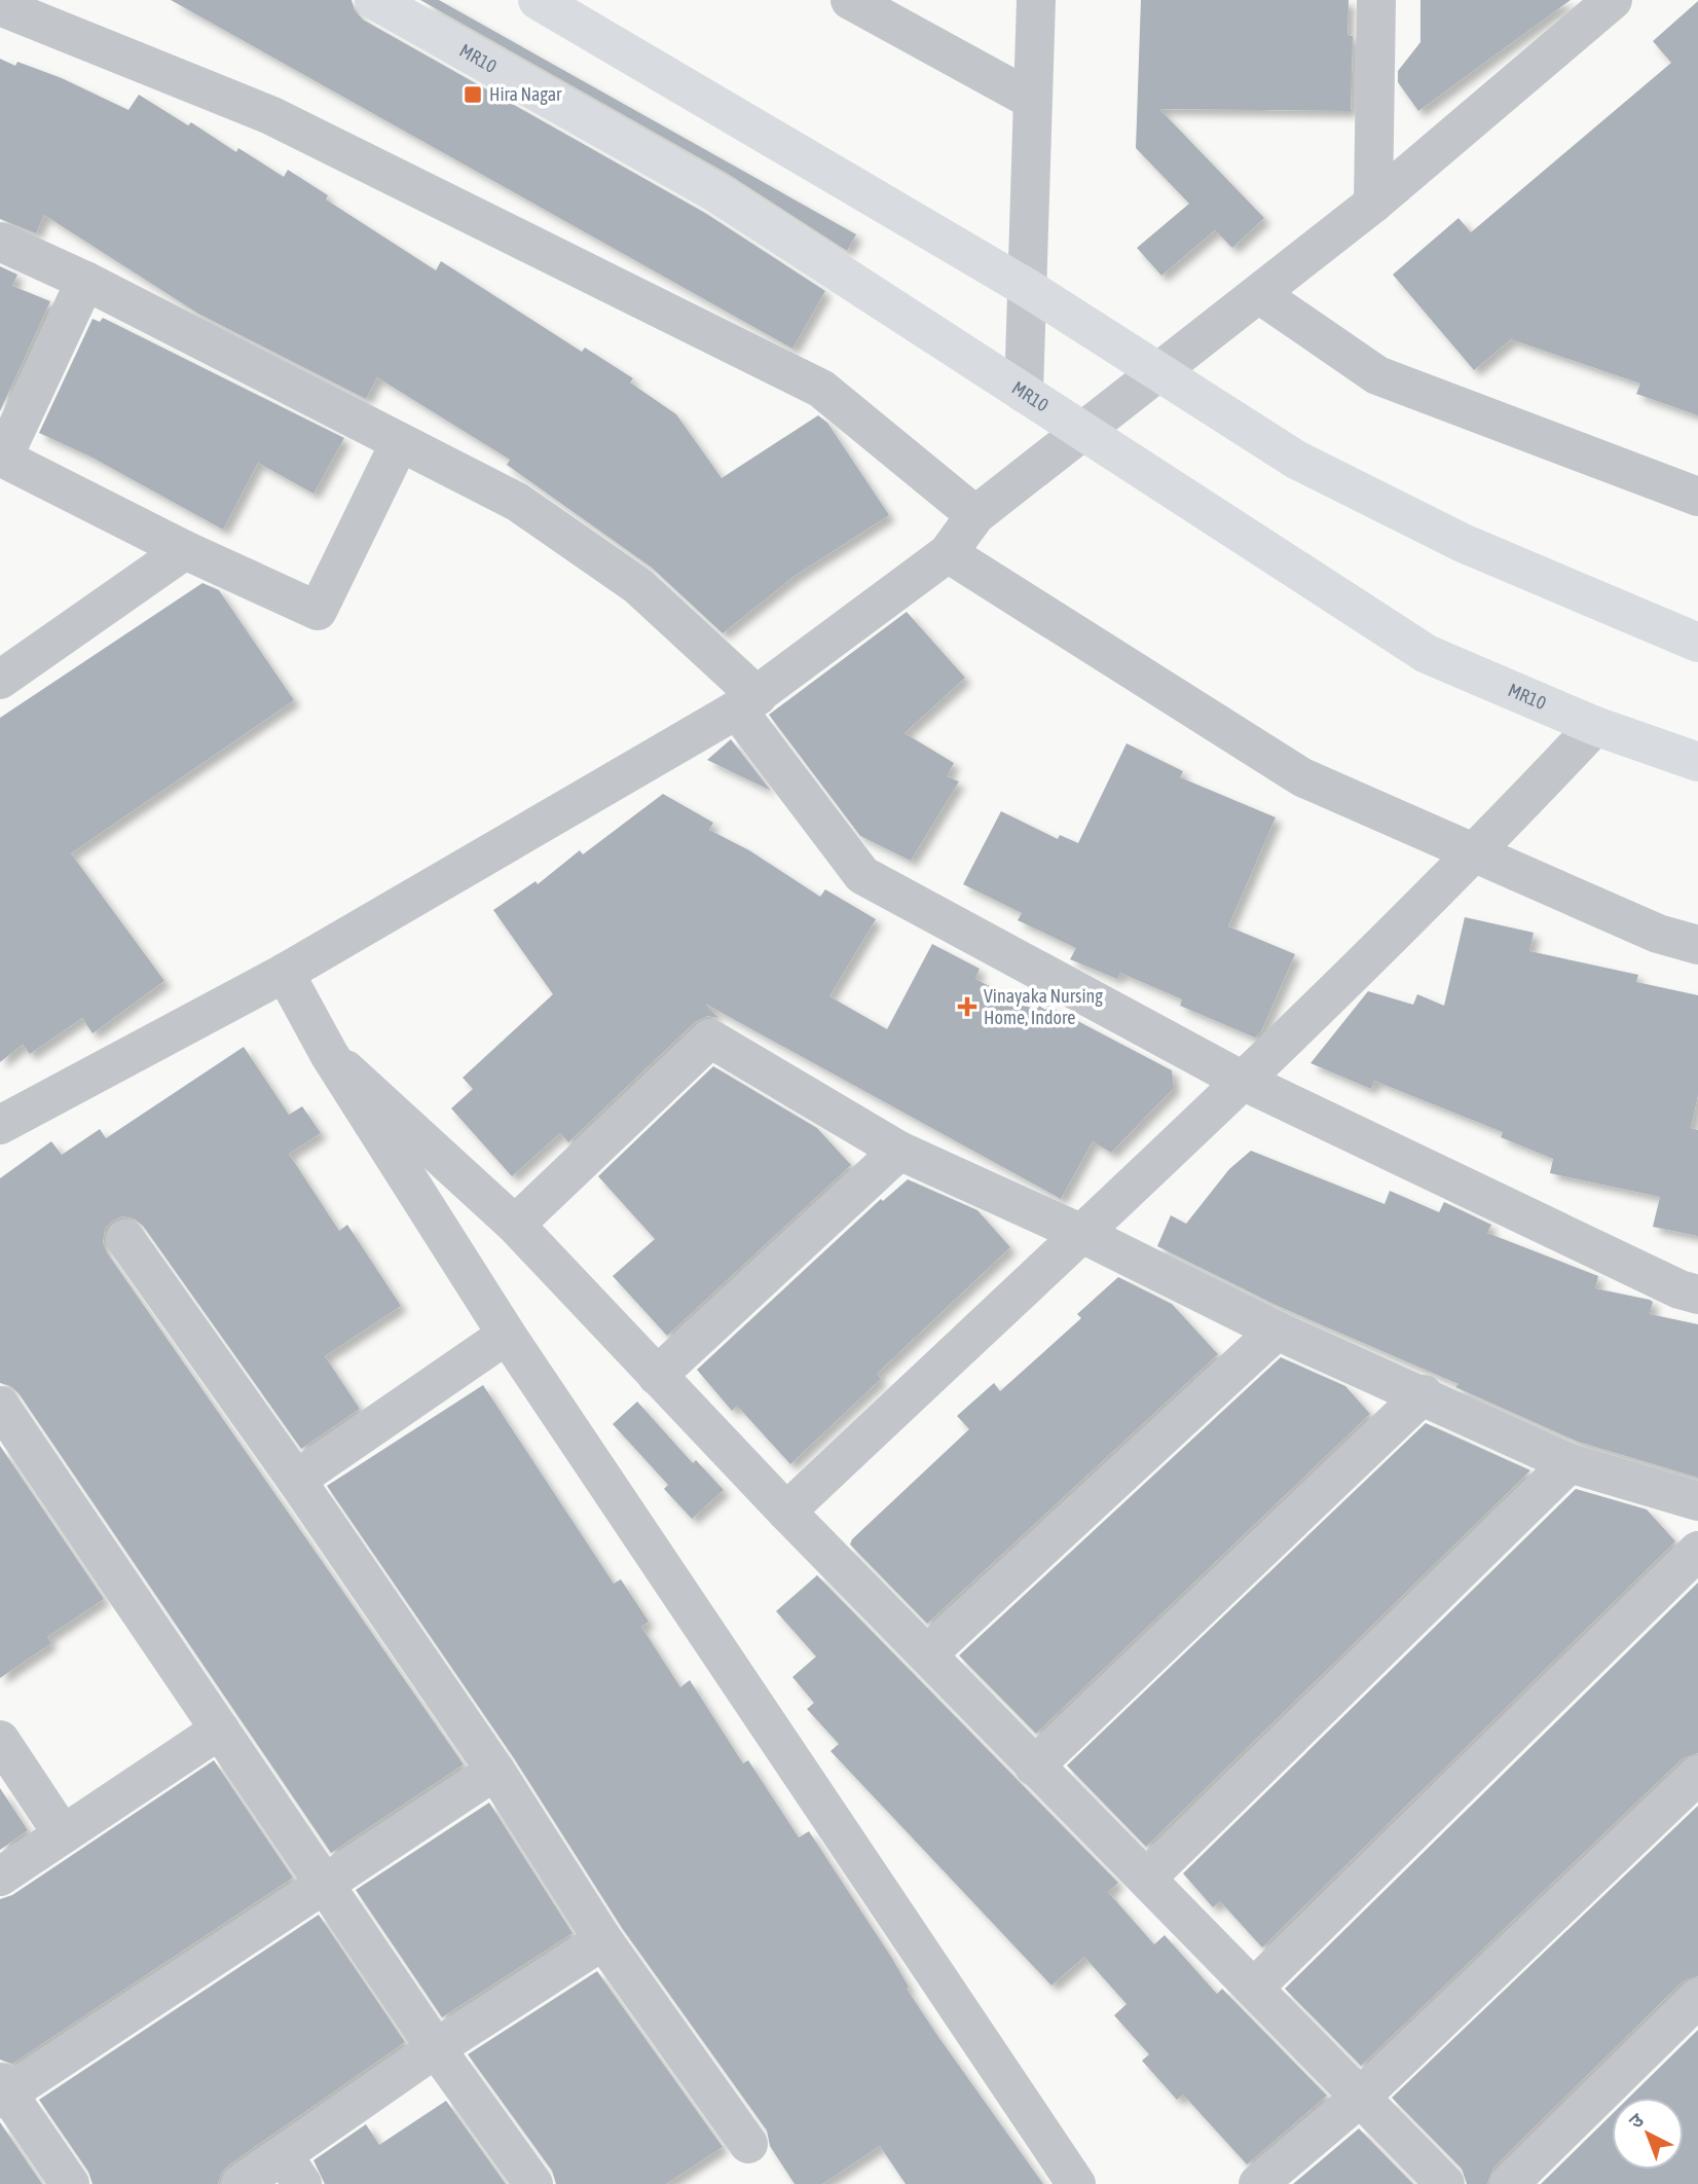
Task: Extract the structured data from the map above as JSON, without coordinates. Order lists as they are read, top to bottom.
{
  "streets": {
    "main road": ["MR10"]
  },
  "places": {
    "transit": ["Hira Nagar"],
    "health": ["Vinayaka Nursing Home, Indore"]
  },
  "north": "top left"
}
